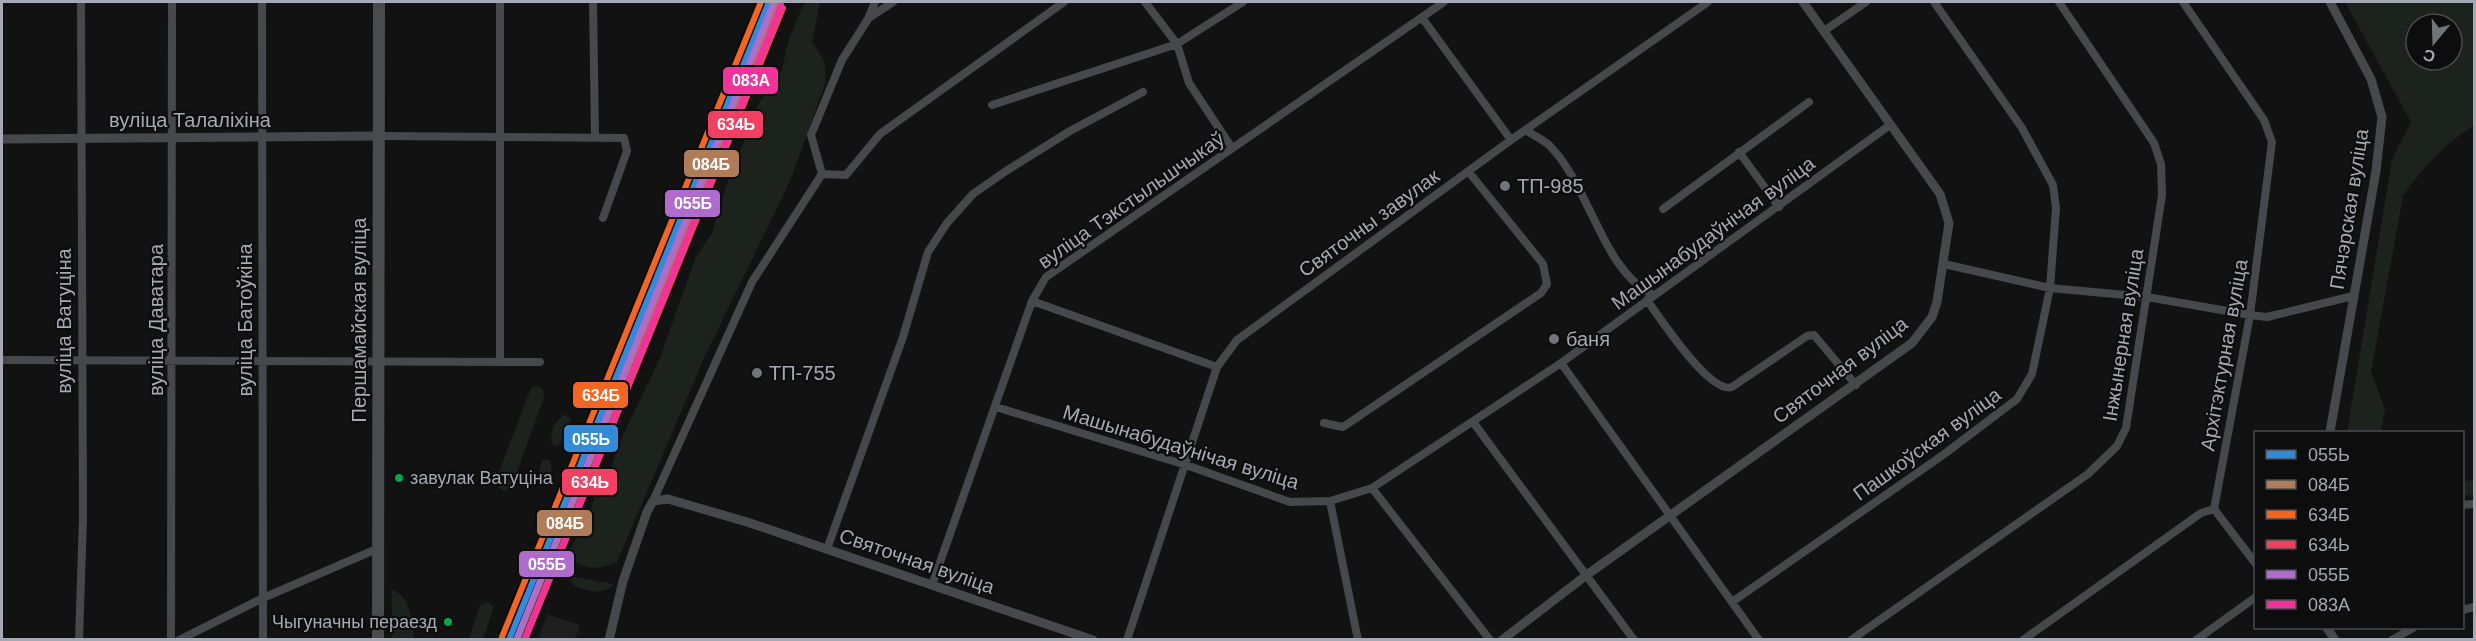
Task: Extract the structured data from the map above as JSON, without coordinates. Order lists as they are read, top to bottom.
{
  "streets": {
    "main road": ["Першамайская вуліца"],
    "street": [
      "вуліца Талаліхіна",
      "вуліца Тэкстыльшчыкаў",
      "Пячэрская вуліца",
      "Святочны завулак",
      "Машынабудаўнічая вуліца",
      "вуліца Даватара",
      "вуліца Батоўкіна",
      "вуліца Ватуціна",
      "Інжынерная вуліца",
      "Архітэктурная вуліца",
      "Святочная вуліца",
      "Пашкоўская вуліца"
    ]
  },
  "crossings": [
    ["вуліца Талаліхіна", "вуліца Даватара"],
    ["вуліца Талаліхіна", "вуліца Батоўкіна"],
    ["вуліца Талаліхіна", "Першамайская вуліца"],
    ["вуліца Талаліхіна", "вуліца Ватуціна"],
    ["вуліца Тэкстыльшчыкаў", "Машынабудаўнічая вуліца"],
    ["вуліца Тэкстыльшчыкаў", "Святочная вуліца"],
    ["Святочны завулак", "Машынабудаўнічая вуліца"],
    ["Машынабудаўнічая вуліца", "Святочная вуліца"]
  ],
  "places": [
    "ТП-985",
    "баня",
    "ТП-755",
    "завулак Ватуціна",
    "Чыгуначны пераезд"
  ],
  "lines": [
    "transit line 055Ь",
    "transit line 634Б",
    "transit line 055Б",
    "transit line 084Б",
    "transit line 083А",
    "transit line 634Ь"
  ],
  "legend": [
    "055Ь",
    "084Б",
    "634Б",
    "634Ь",
    "055Б",
    "083А"
  ],
  "north": "bottom"
}
